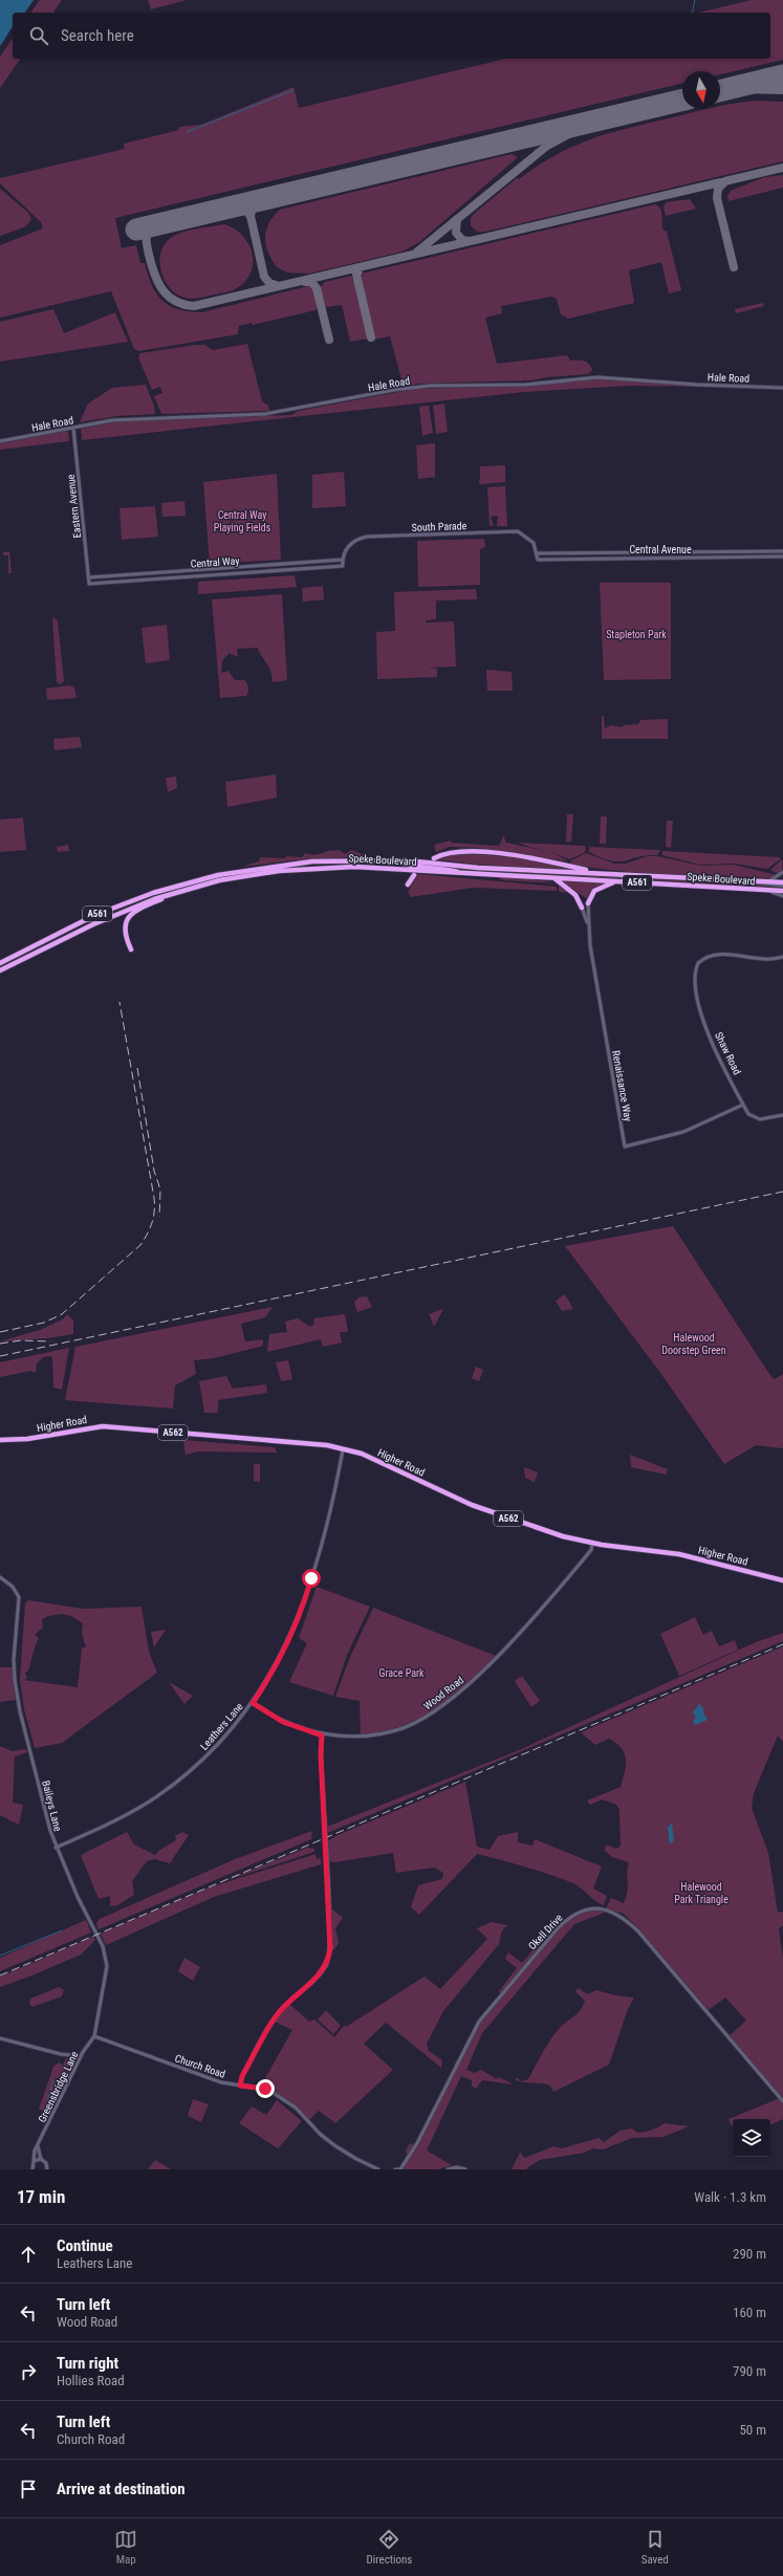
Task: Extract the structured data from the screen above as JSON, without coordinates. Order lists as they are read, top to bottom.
{
  "streets": {
    "highway": [
      "Speke Boulevard",
      "A561",
      "Higher Road",
      "A562"
    ],
    "street": [
      "Hale Road",
      "Eastern Avenue",
      "South Parade",
      "Central Avenue",
      "Central Way",
      "Shaw Road",
      "Renaissance Way",
      "Wood Road",
      "Leathers Lane",
      "Baileys Lane",
      "Okell Drive",
      "Church Road",
      "Greensbridge Lane"
    ]
  },
  "crossings": [
    ["Hale Road", "Eastern Avenue"],
    ["Eastern Avenue", "Central Way"],
    ["South Parade", "Central Avenue"],
    ["South Parade", "Central Way"],
    ["Speke Boulevard", "A561"],
    ["Shaw Road", "Renaissance Way"],
    ["Higher Road", "Wood Road"],
    ["Higher Road", "Leathers Lane"],
    ["Wood Road", "Leathers Lane"],
    ["Leathers Lane", "Baileys Lane"],
    ["Baileys Lane", "Church Road"],
    ["Baileys Lane", "Greensbridge Lane"],
    ["Church Road", "Greensbridge Lane"]
  ],
  "parks": [
    "Central Way Playing Fields",
    "Stapleton Park",
    "Halewood Doorstep Green",
    "Grace Park",
    "Halewood Park Triangle"
  ],
  "north": "bottom",
  "page": {
    "search": "Search here",
    "heading": ["17 min", "Walk · 1.3 km"],
    "list": [
      ["Continue", "Leathers Lane", "290 m"],
      ["Turn left", "Wood Road", "160 m"],
      ["Turn right", "Hollies Road", "790 m"],
      ["Turn left", "Church Road", "50 m"],
      "Arrive at destination"
    ],
    "nav": ["Map", "Directions", "Saved"]
  }
}
